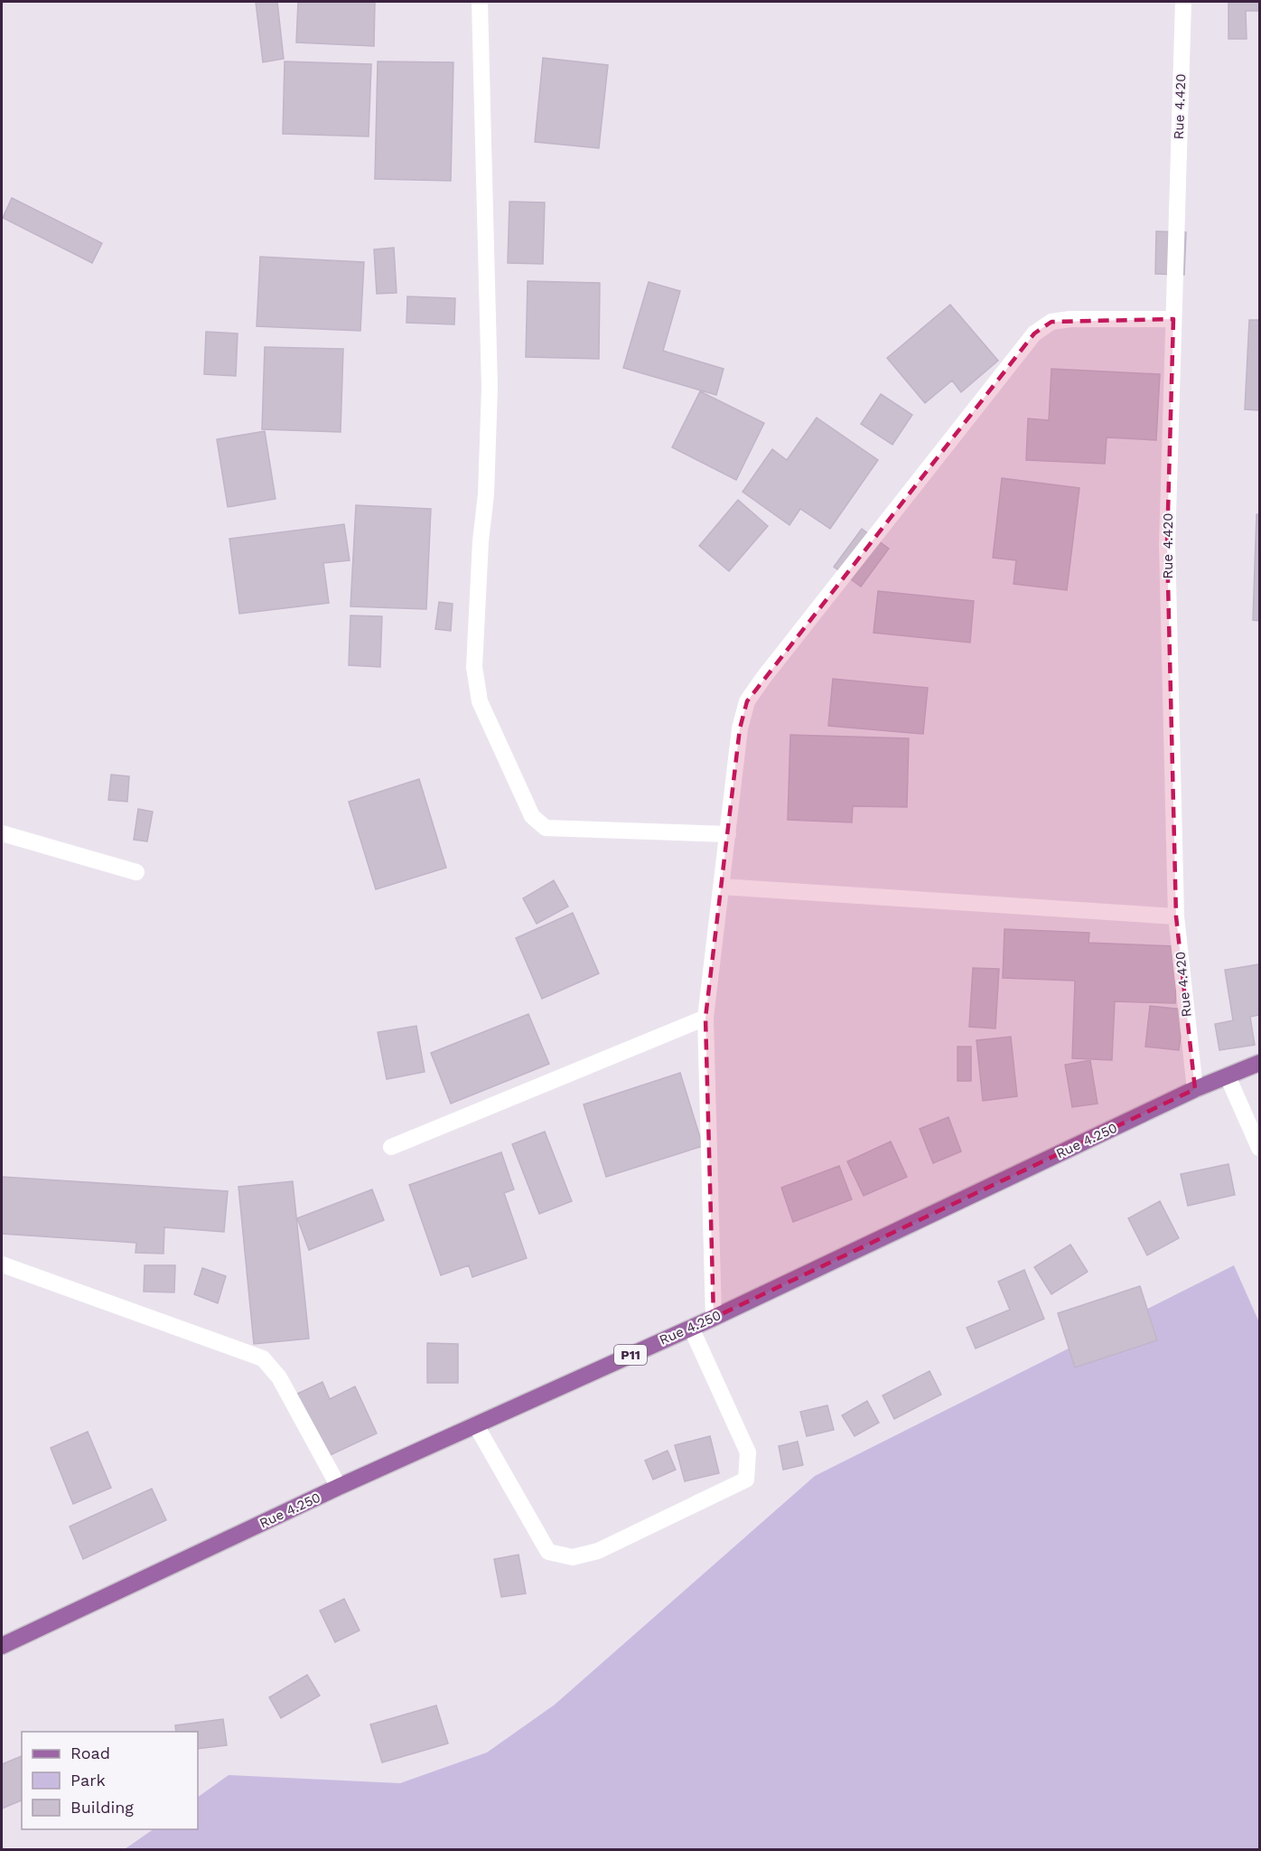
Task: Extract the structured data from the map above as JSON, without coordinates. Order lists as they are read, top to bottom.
{
  "streets": {
    "main road": ["Rue 4.250", "P11"],
    "street": ["Rue 4.420"]
  },
  "crossings": [
    ["Rue 4.420", "Rue 4.250"]
  ],
  "legend": ["Road", "Park", "Building"]
}
